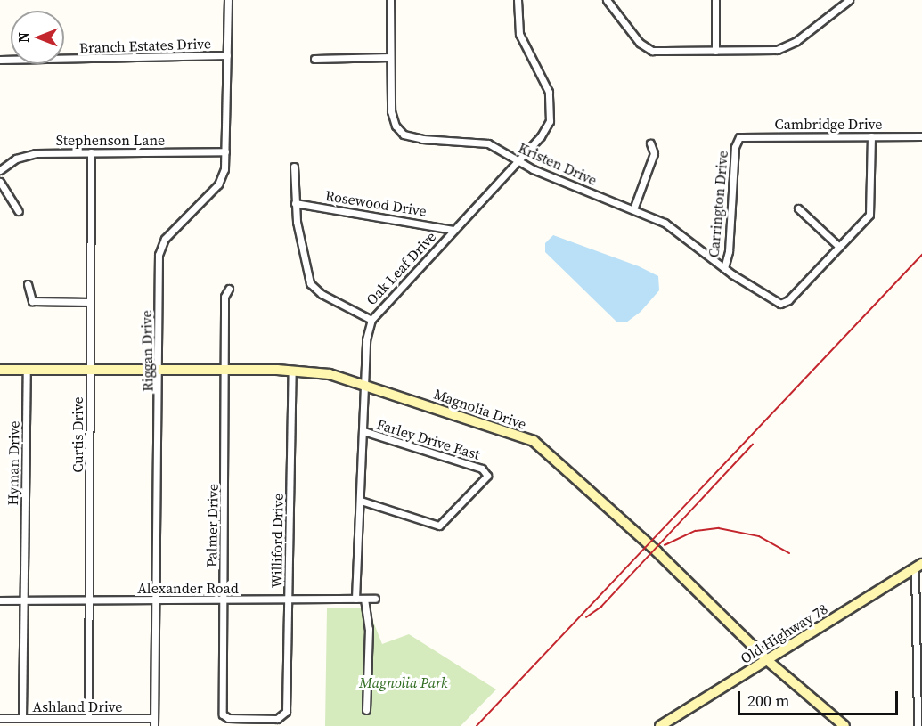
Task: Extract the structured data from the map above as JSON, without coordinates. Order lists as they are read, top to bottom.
{
  "streets": {
    "street": [
      "Branch Estates Drive",
      "Cambridge Drive",
      "Stephenson Lane",
      "Kristen Drive",
      "Rosewood Drive",
      "Carrington Drive",
      "Oak Leaf Drive",
      "Riggan Drive",
      "Magnolia Drive",
      "Curtis Drive",
      "Farley Drive East",
      "Hyman Drive",
      "Palmer Drive",
      "Williford Drive",
      "Alexander Road",
      "Old Highway 78",
      "Ashland Drive"
    ]
  },
  "crossings": [
    ["Branch Estates Drive", "Riggan Drive"],
    ["Cambridge Drive", "Carrington Drive"],
    ["Stephenson Lane", "Riggan Drive"],
    ["Stephenson Lane", "Curtis Drive"],
    ["Kristen Drive", "Carrington Drive"],
    ["Kristen Drive", "Oak Leaf Drive"],
    ["Rosewood Drive", "Oak Leaf Drive"],
    ["Oak Leaf Drive", "Magnolia Drive"],
    ["Oak Leaf Drive", "Farley Drive East"],
    ["Oak Leaf Drive", "Alexander Road"],
    ["Riggan Drive", "Magnolia Drive"],
    ["Riggan Drive", "Alexander Road"],
    ["Riggan Drive", "Ashland Drive"],
    ["Magnolia Drive", "Curtis Drive"],
    ["Magnolia Drive", "Hyman Drive"],
    ["Magnolia Drive", "Palmer Drive"],
    ["Magnolia Drive", "Williford Drive"],
    ["Magnolia Drive", "Old Highway 78"],
    ["Curtis Drive", "Alexander Road"],
    ["Curtis Drive", "Ashland Drive"],
    ["Hyman Drive", "Alexander Road"],
    ["Hyman Drive", "Ashland Drive"],
    ["Palmer Drive", "Williford Drive"],
    ["Palmer Drive", "Alexander Road"],
    ["Williford Drive", "Alexander Road"]
  ],
  "parks": ["Magnolia Park"],
  "scale_bar": "200 m",
  "north": "left"
}
